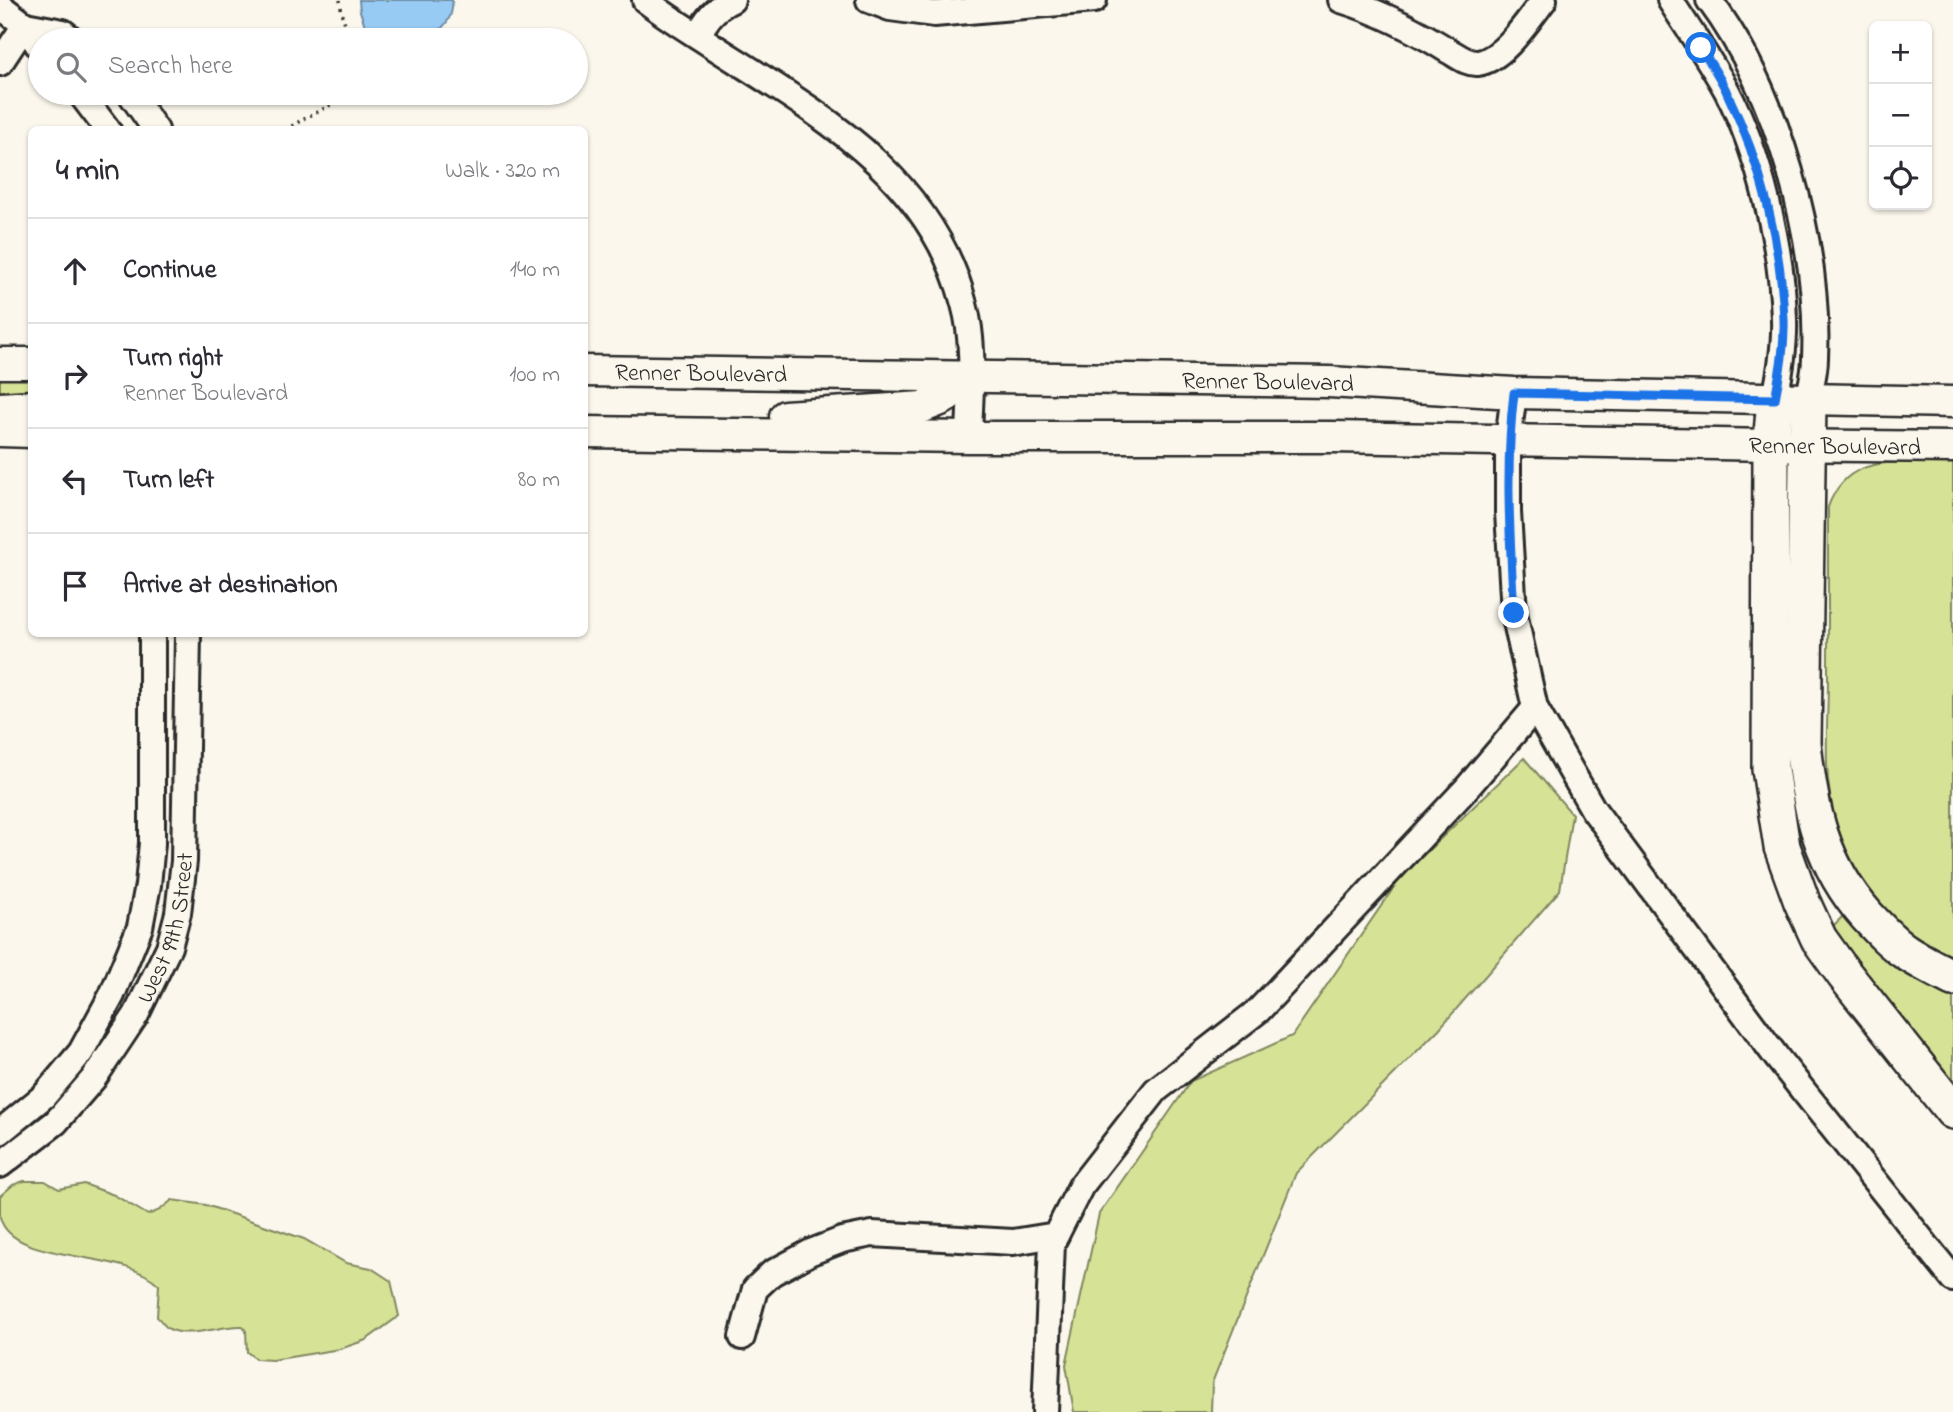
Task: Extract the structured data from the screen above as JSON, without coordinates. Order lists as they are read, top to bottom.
{
  "streets": {
    "main road": ["Renner Boulevard"],
    "street": ["West 99th Street"]
  },
  "page": {
    "map_buttons": ["+", "−"],
    "search": "Search here",
    "heading": ["4 min", "Walk · 320 m"],
    "list": [
      ["Continue", "140 m"],
      ["Turn right", "Renner Boulevard", "100 m"],
      ["Turn left", "80 m"],
      "Arrive at destination"
    ]
  }
}
